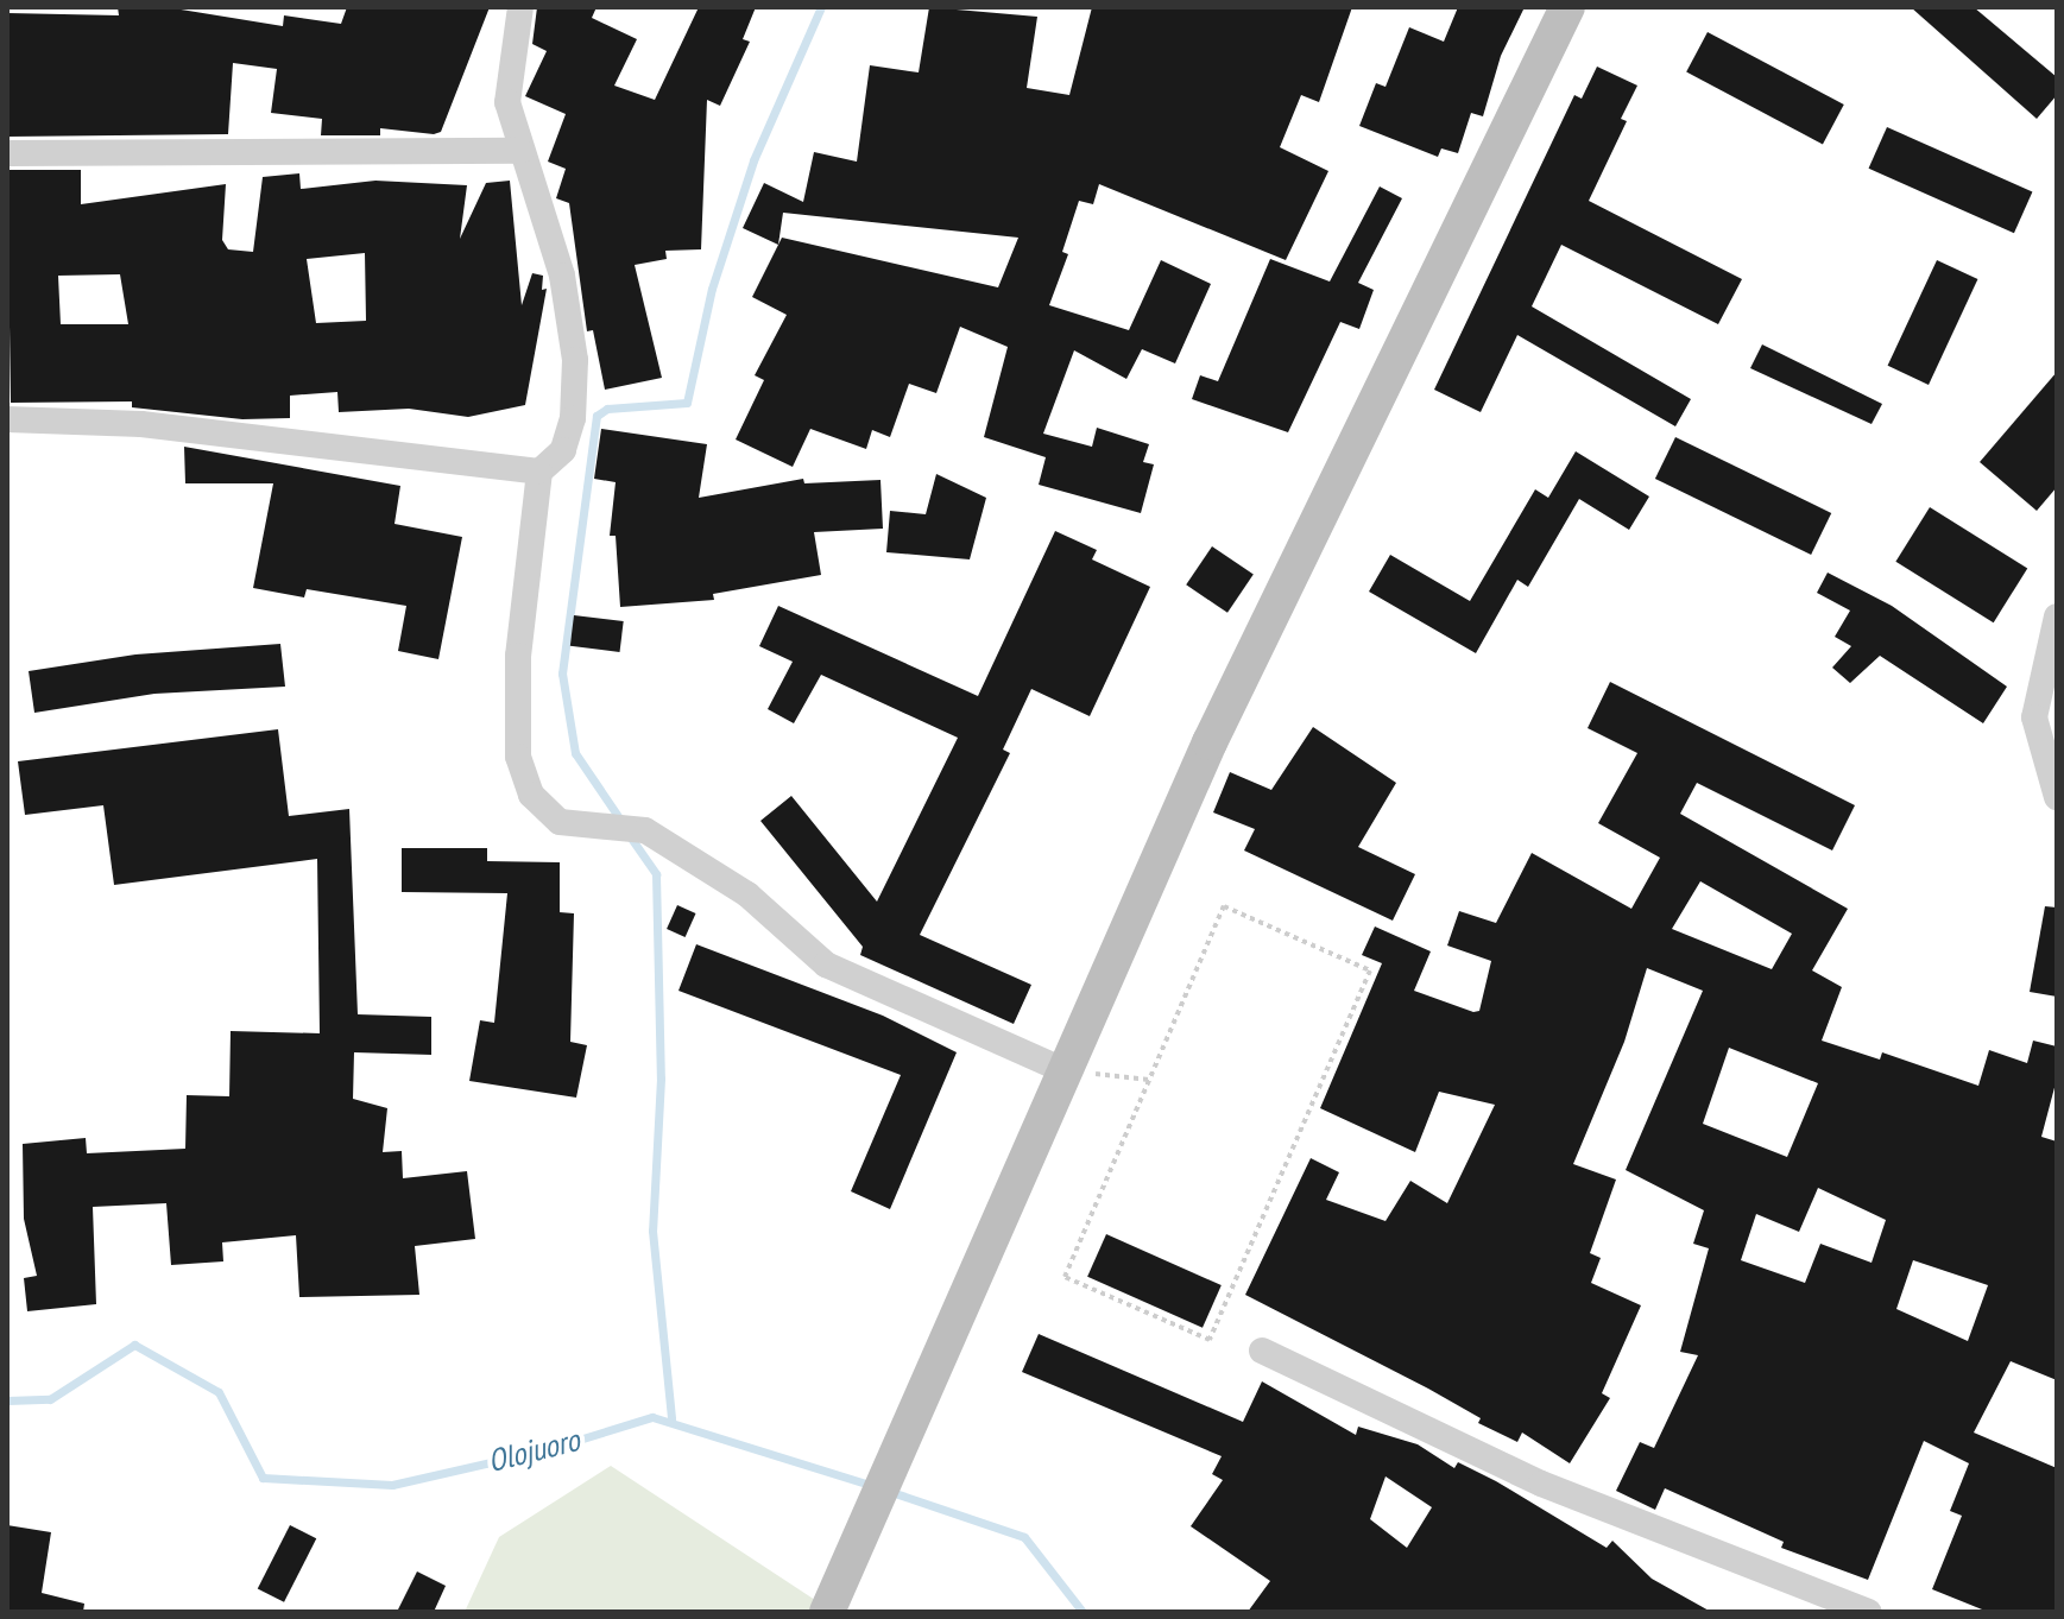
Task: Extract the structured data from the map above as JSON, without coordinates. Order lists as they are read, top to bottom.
{
  "water": ["Olojuoro"]
}
